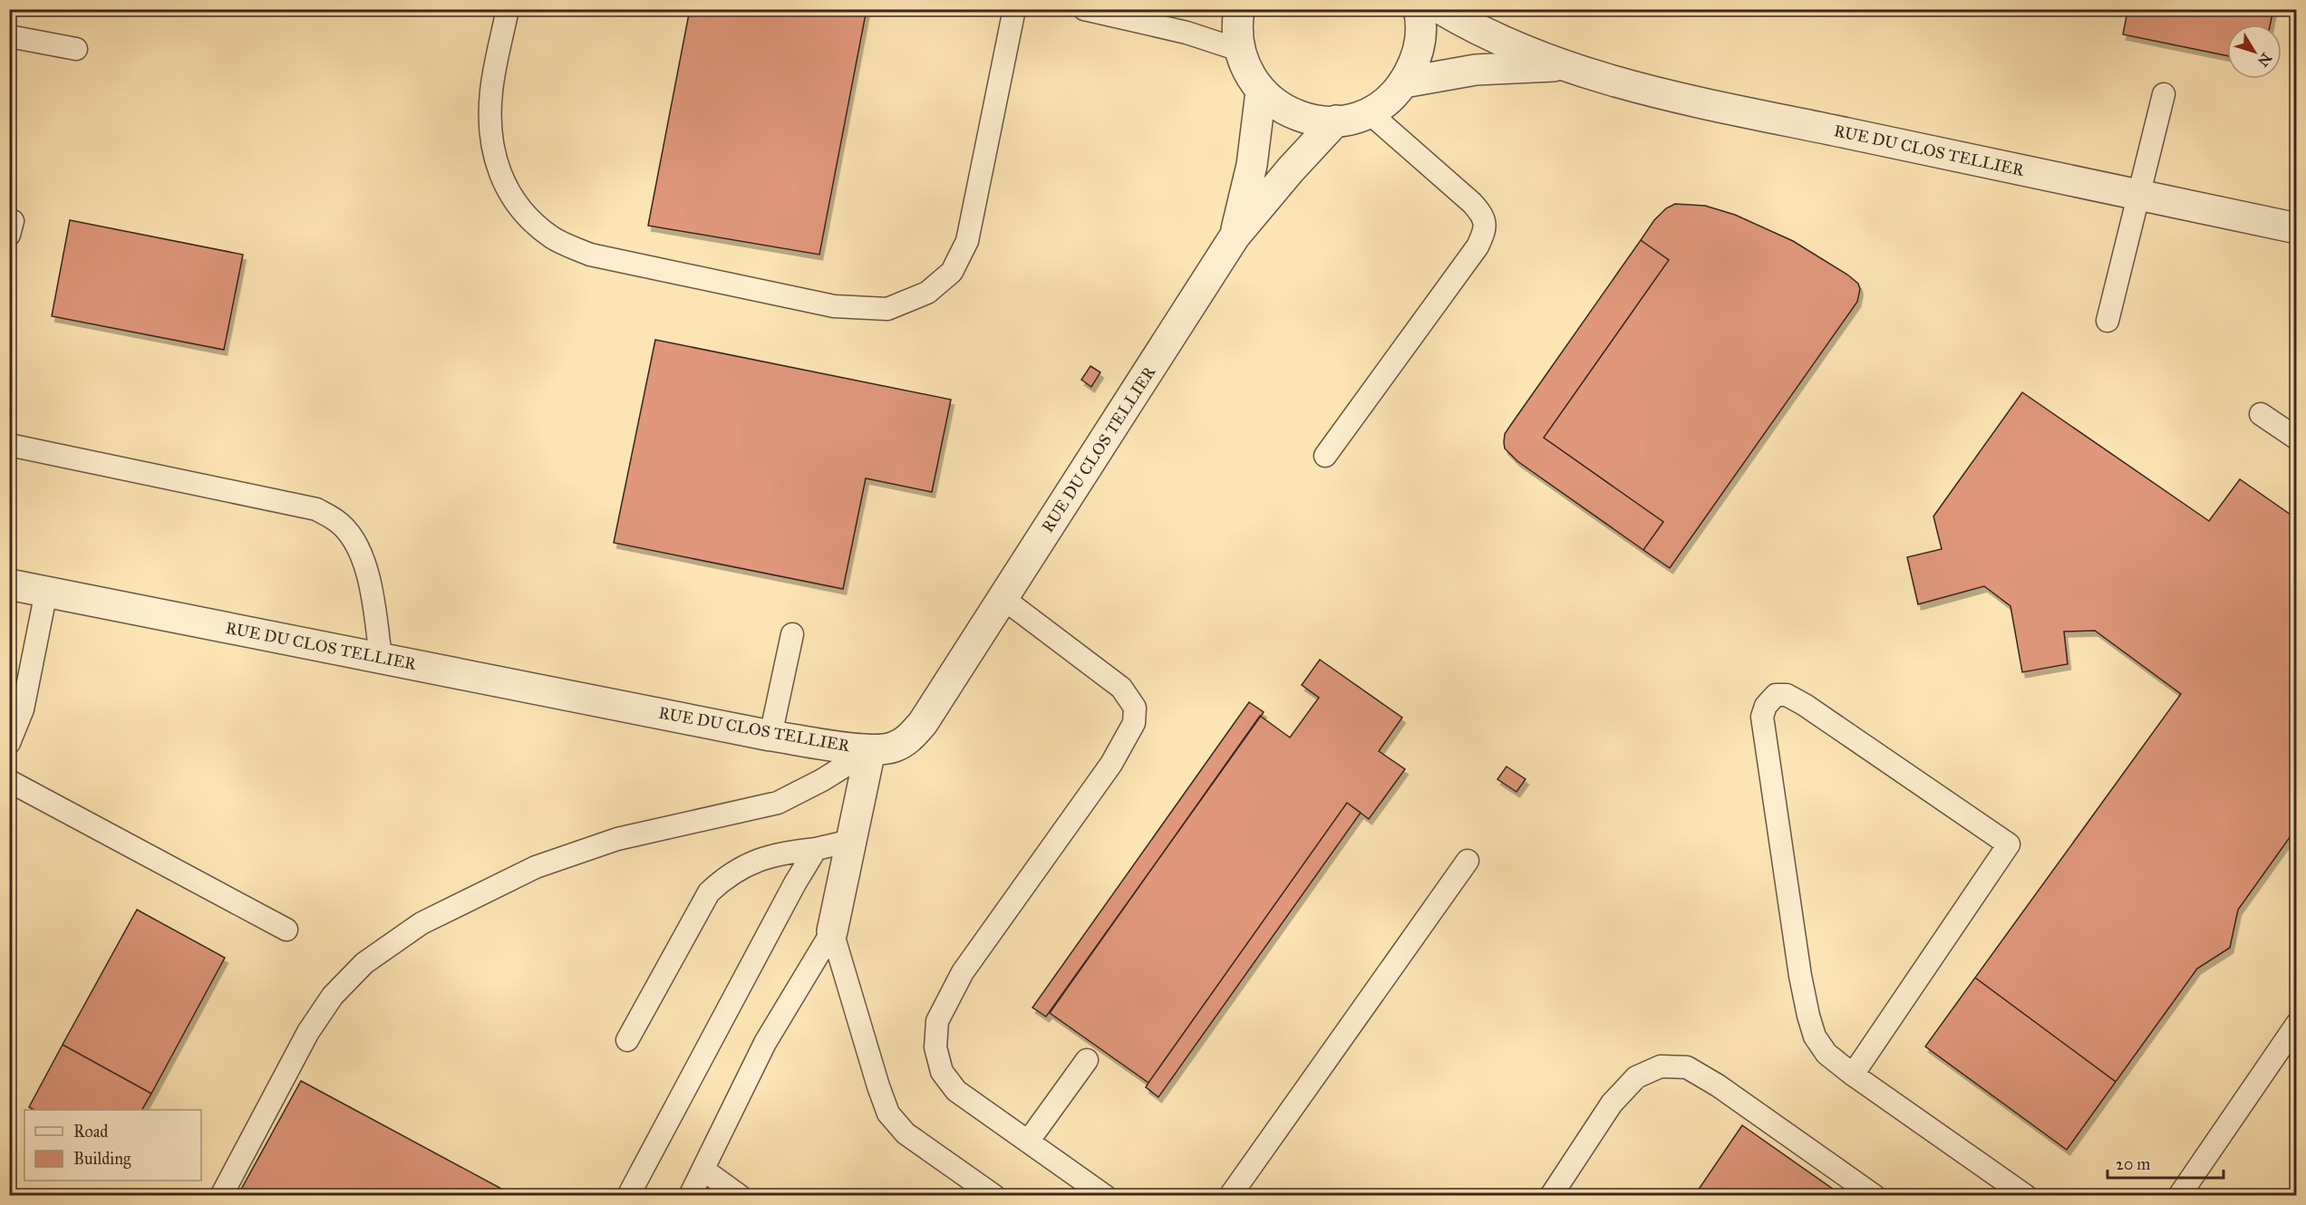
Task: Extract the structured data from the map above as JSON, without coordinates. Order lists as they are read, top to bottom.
{
  "streets": {
    "street": ["RUE DU CLOS TELLIER"]
  },
  "legend": ["Road", "Building"],
  "scale_bar": "20 m",
  "north": "bottom right"
}
